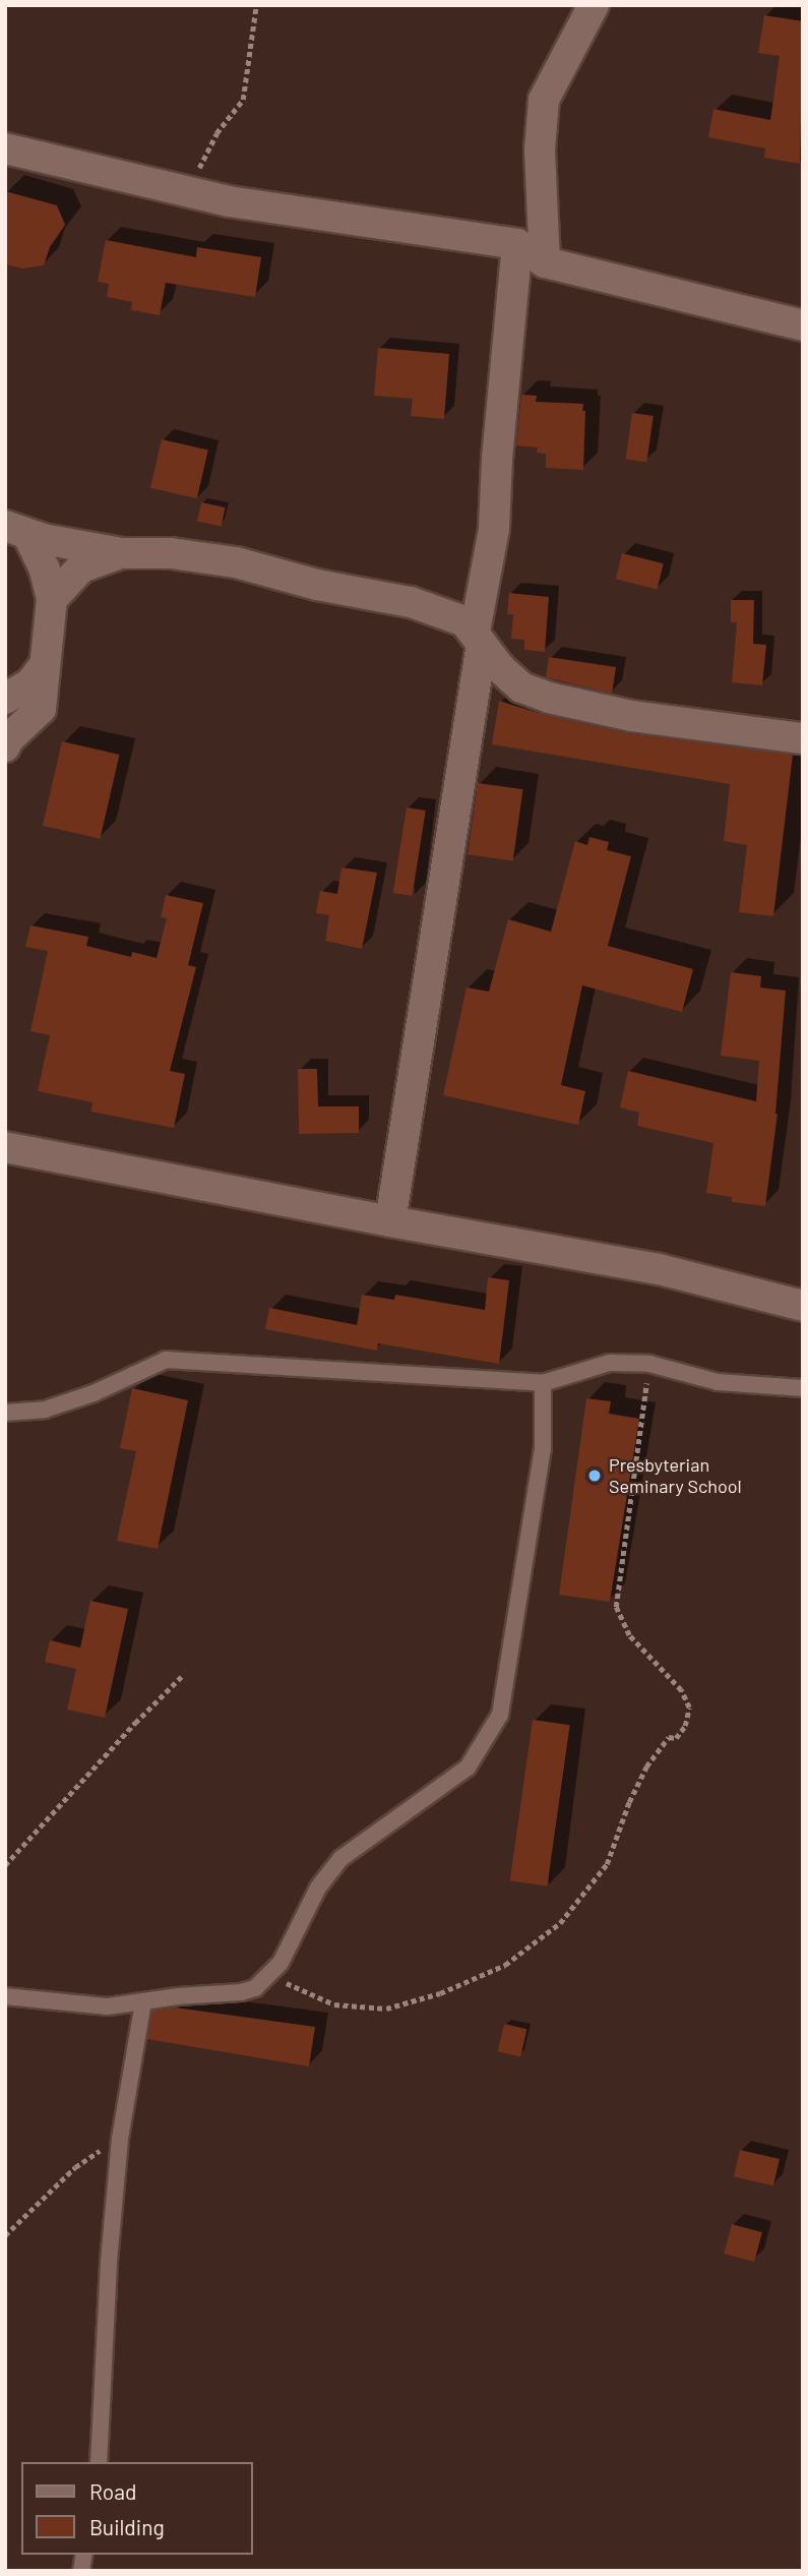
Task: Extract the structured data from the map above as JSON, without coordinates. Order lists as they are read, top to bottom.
{
  "places": ["Presbyterian Seminary School"],
  "legend": ["Road", "Building"]
}
